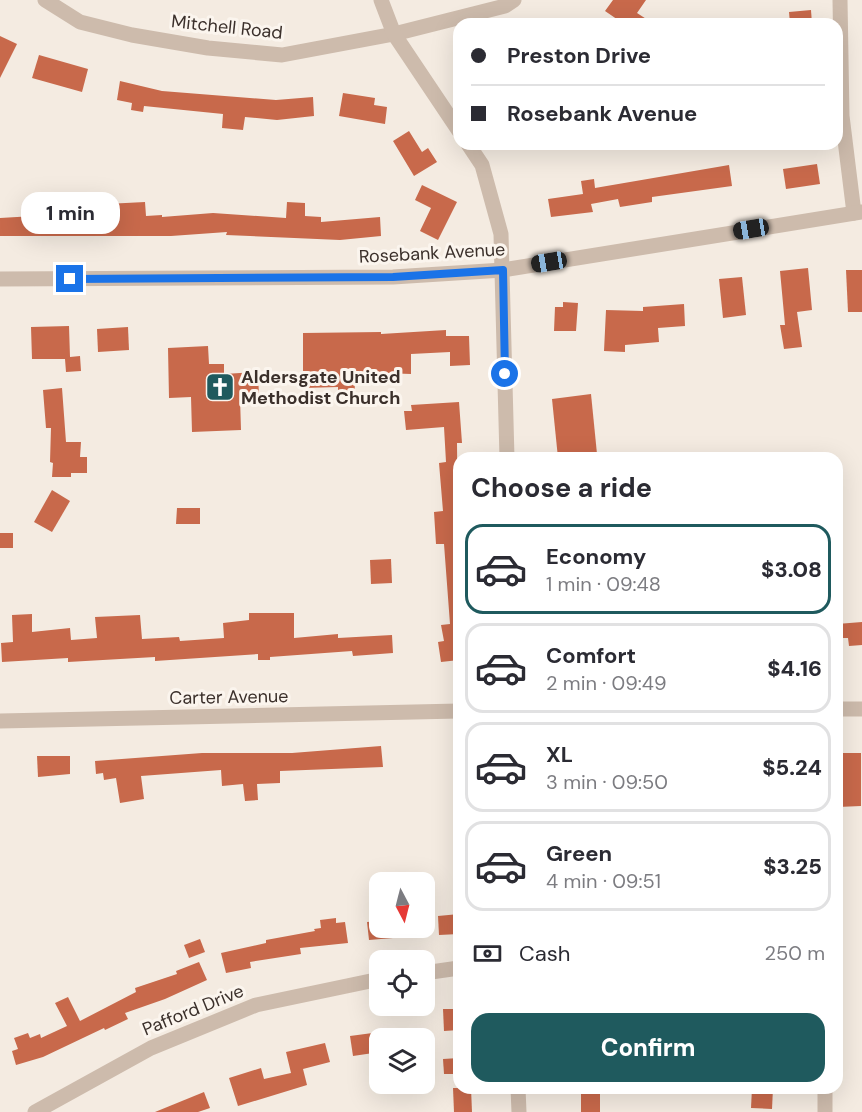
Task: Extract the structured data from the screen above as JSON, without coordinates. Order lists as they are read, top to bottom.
{
  "streets": {
    "street": [
      "Mitchell Road",
      "Rosebank Avenue",
      "Carter Avenue",
      "Pafford Drive"
    ]
  },
  "places": {
    "church": ["Aldersgate United Methodist Church"]
  },
  "north": "bottom",
  "page": {
    "banner": ["Preston Drive", "Rosebank Avenue"],
    "bubble": "1 min",
    "heading": "Choose a ride",
    "list": [
      {
        "name": "Economy",
        "note": "1 min · 09:48",
        "value": "$3.08"
      },
      {
        "name": "Comfort",
        "note": "2 min · 09:49",
        "value": "$4.16"
      },
      {
        "name": "XL",
        "note": "3 min · 09:50",
        "value": "$5.24"
      },
      {
        "name": "Green",
        "note": "4 min · 09:51",
        "value": "$3.25"
      }
    ],
    "pay": ["Cash", "250 m"],
    "buttons": "Confirm"
  }
}
